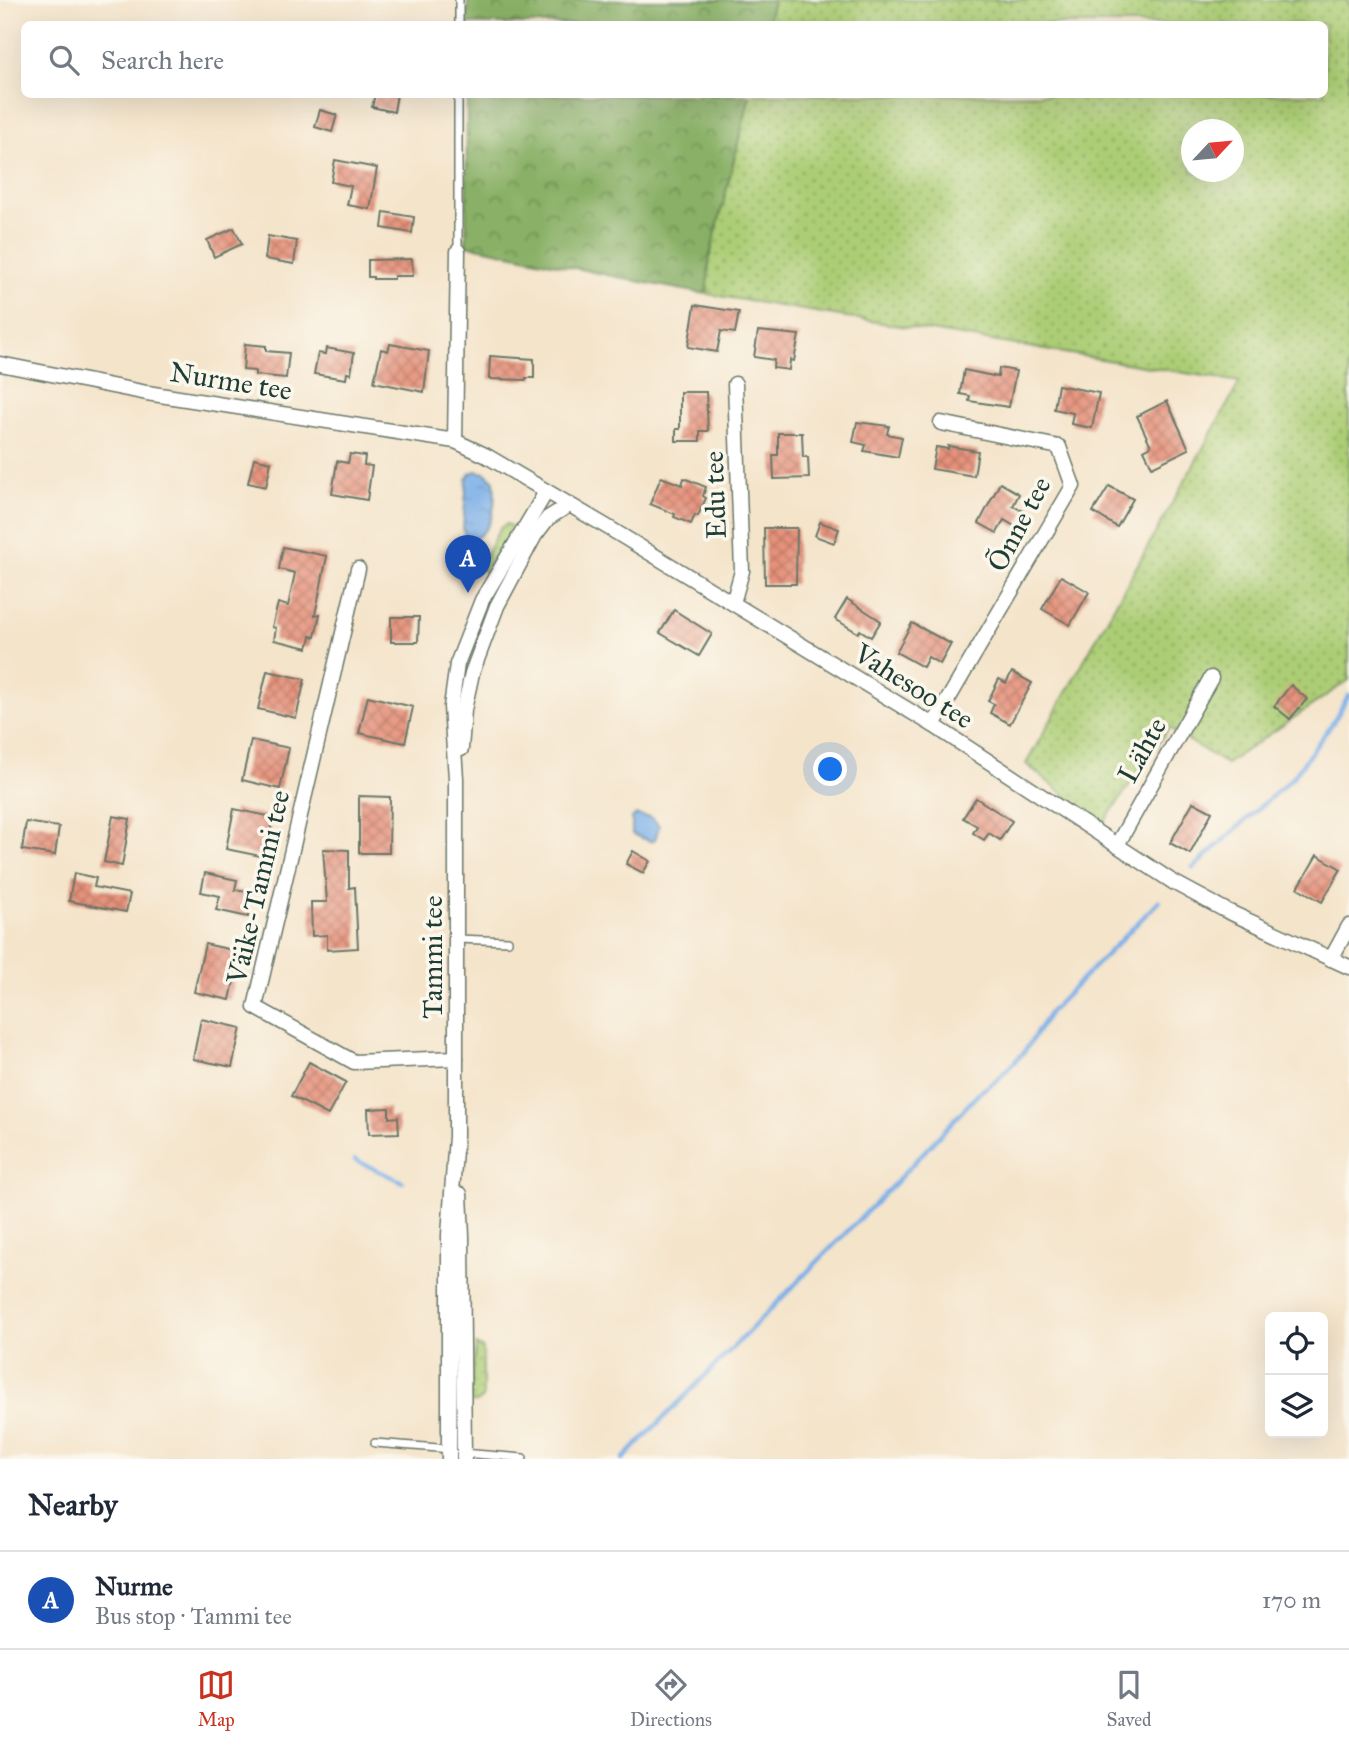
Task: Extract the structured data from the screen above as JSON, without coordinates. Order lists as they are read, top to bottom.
{
  "streets": {
    "street": [
      "Nurme tee",
      "Edu tee",
      "Õnne tee",
      "Vahesoo tee",
      "Lähte",
      "Väike-Tammi tee",
      "Tammi tee"
    ]
  },
  "crossings": [
    ["Nurme tee", "Vahesoo tee"],
    ["Edu tee", "Vahesoo tee"],
    ["Õnne tee", "Vahesoo tee"],
    ["Vahesoo tee", "Lähte"],
    ["Vahesoo tee", "Tammi tee"],
    ["Väike-Tammi tee", "Tammi tee"]
  ],
  "north": "top right",
  "page": {
    "search": "Search here",
    "pins": "A",
    "heading": "Nearby",
    "list": [
      {
        "mark": "A",
        "name": "Nurme",
        "note": "Bus stop · Tammi tee",
        "value": "170 m"
      }
    ],
    "nav": ["Map", "Directions", "Saved"]
  }
}
